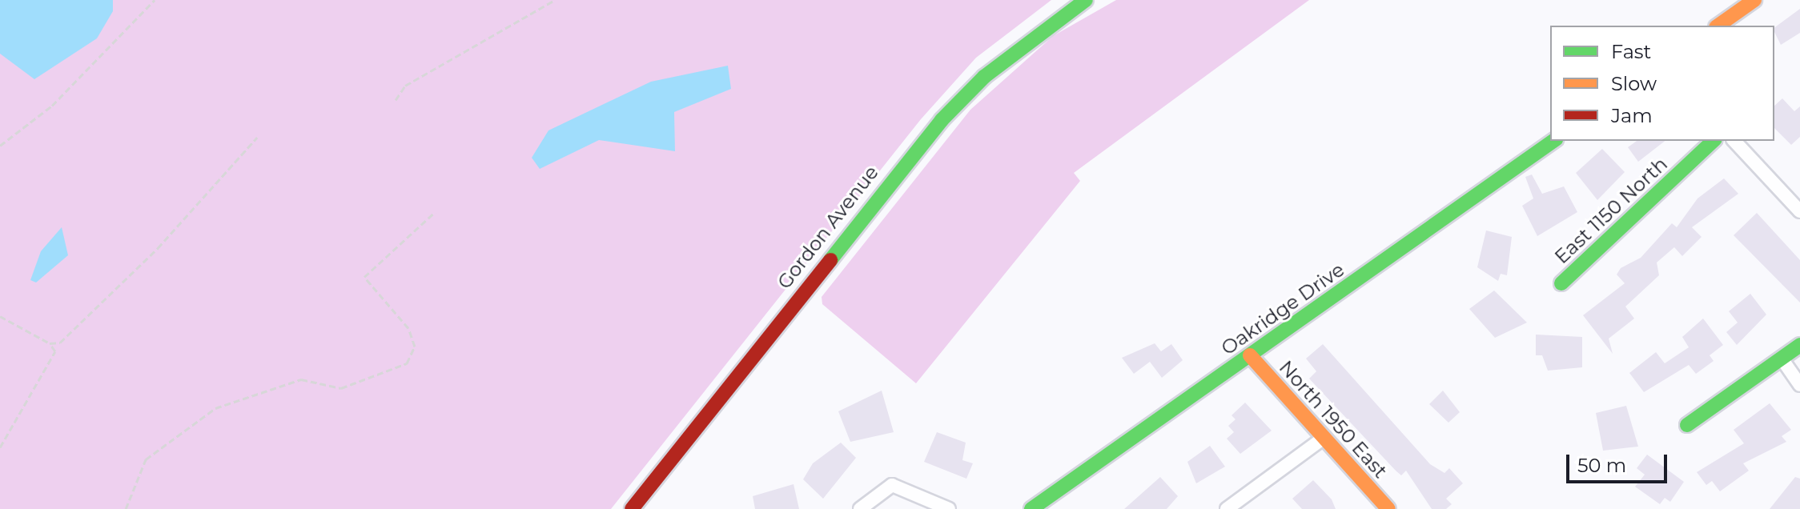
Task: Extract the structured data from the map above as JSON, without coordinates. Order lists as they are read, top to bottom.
{
  "streets": {
    "street": [
      "East 1150 North",
      "Gordon Avenue",
      "Oakridge Drive",
      "North 1950 East"
    ]
  },
  "crossings": [
    ["Oakridge Drive", "North 1950 East"]
  ],
  "legend": ["Fast", "Slow", "Jam"],
  "scale_bar": "50 m"
}
